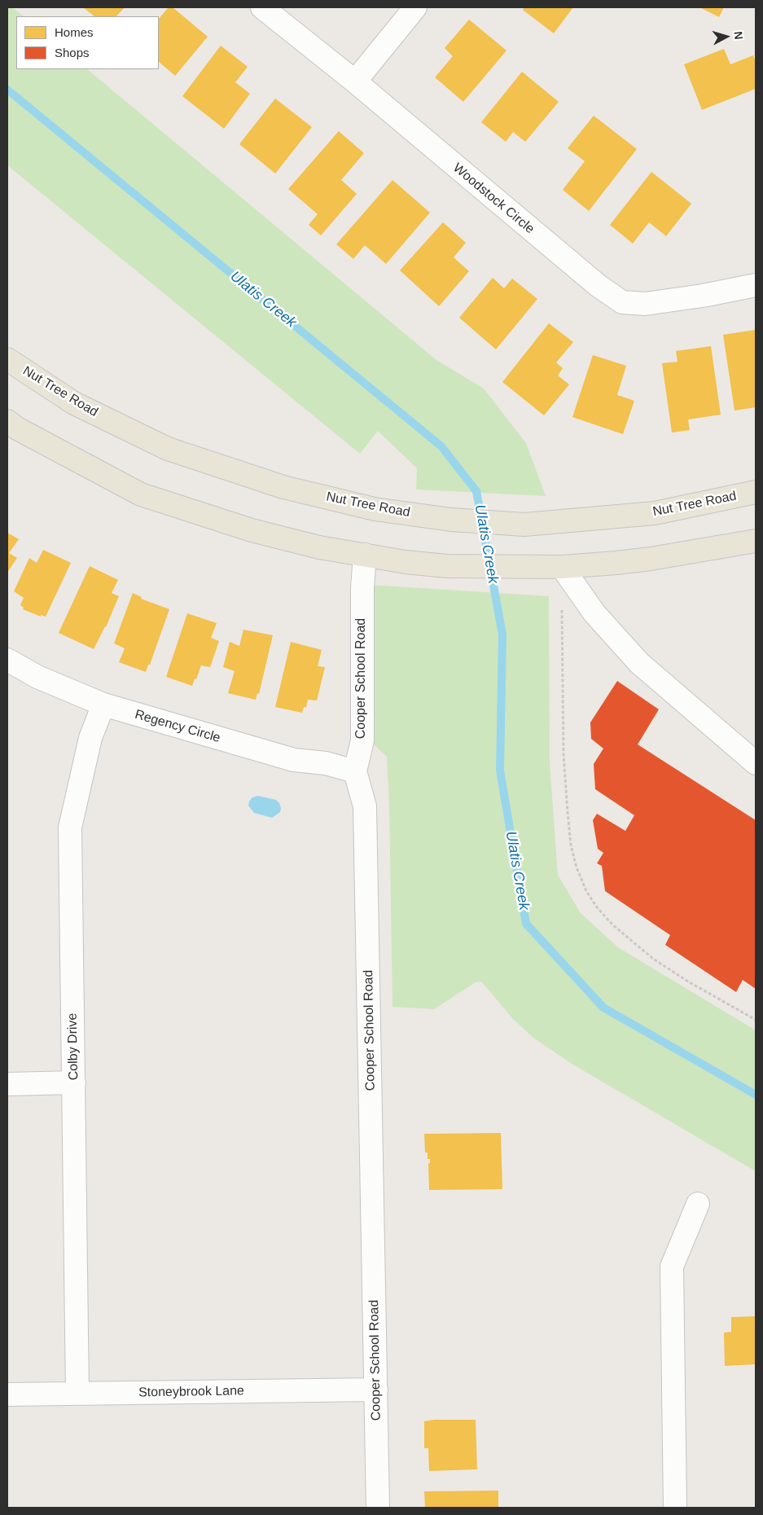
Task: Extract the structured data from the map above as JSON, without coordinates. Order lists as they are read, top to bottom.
{
  "streets": {
    "main road": ["Nut Tree Road"],
    "street": [
      "Woodstock Circle",
      "Cooper School Road",
      "Regency Circle",
      "Colby Drive",
      "Stoneybrook Lane"
    ]
  },
  "crossings": [
    ["Cooper School Road", "Regency Circle"],
    ["Cooper School Road", "Stoneybrook Lane"],
    ["Regency Circle", "Colby Drive"],
    ["Colby Drive", "Stoneybrook Lane"]
  ],
  "water": ["Ulatis Creek"],
  "legend": ["Homes", "Shops"],
  "north": "right"
}
